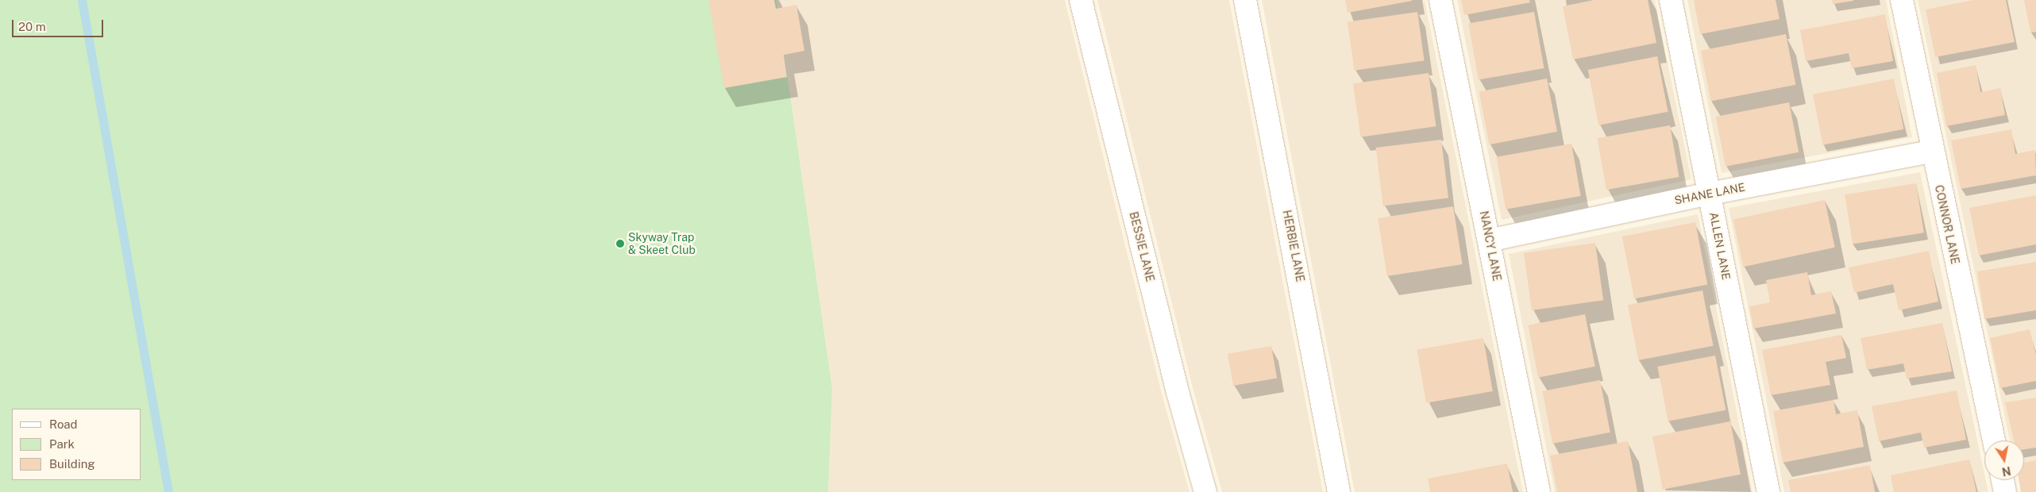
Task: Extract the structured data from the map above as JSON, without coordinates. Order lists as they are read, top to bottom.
{
  "streets": {
    "street": [
      "SHANE LANE",
      "CONNOR LANE",
      "HERBIE LANE",
      "NANCY LANE",
      "ALLEN LANE",
      "BESSIE LANE"
    ]
  },
  "crossings": [
    ["SHANE LANE", "CONNOR LANE"],
    ["SHANE LANE", "NANCY LANE"],
    ["SHANE LANE", "ALLEN LANE"]
  ],
  "places": ["Skyway Trap & Skeet Club"],
  "legend": ["Road", "Park", "Building"],
  "scale_bar": "20 m",
  "north": "bottom"
}
